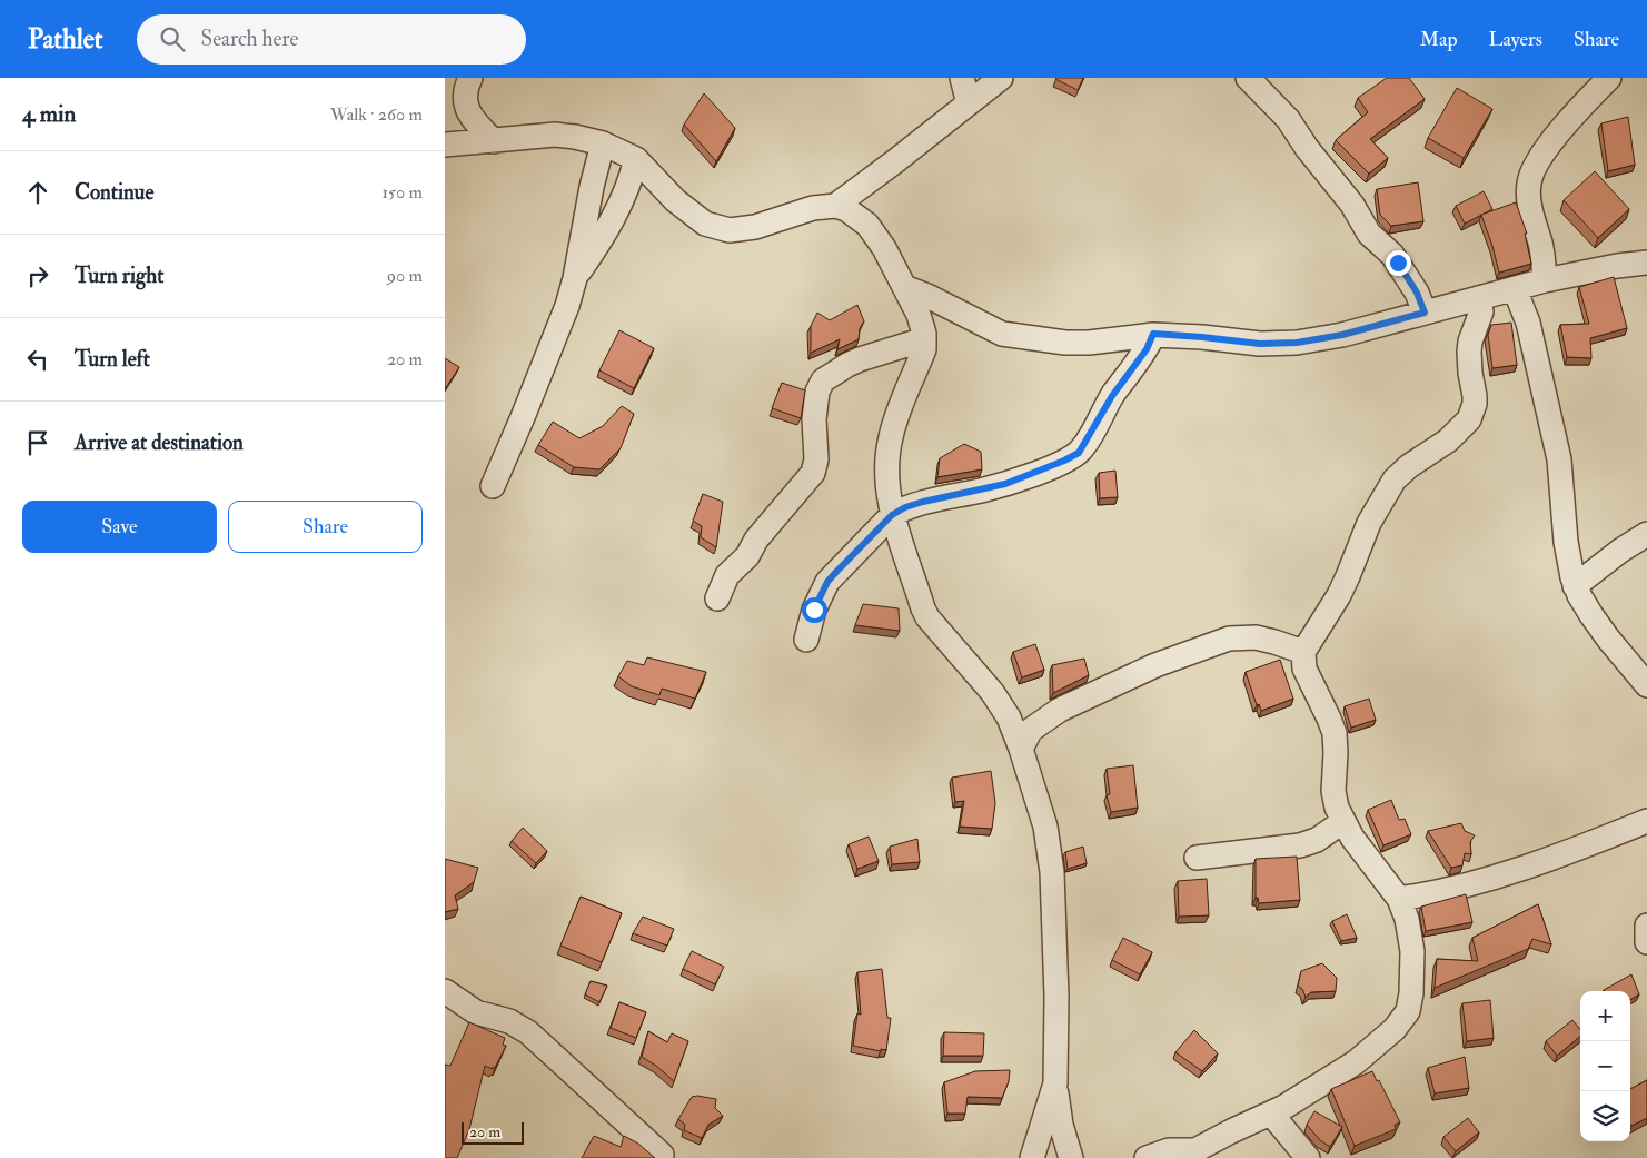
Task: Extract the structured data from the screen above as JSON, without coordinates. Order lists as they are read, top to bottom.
{
  "scale_bar": "20 m",
  "page": {
    "header": "Pathlet",
    "search": "Search here",
    "nav": ["Map", "Layers", "Share"],
    "heading": ["4 min", "Walk · 260 m"],
    "list": [
      ["Continue", "150 m"],
      ["Turn right", "90 m"],
      ["Turn left", "20 m"],
      "Arrive at destination"
    ],
    "buttons": ["Save", "Share"],
    "map_buttons": ["+", "−"],
    "scale": "20 m"
  }
}
